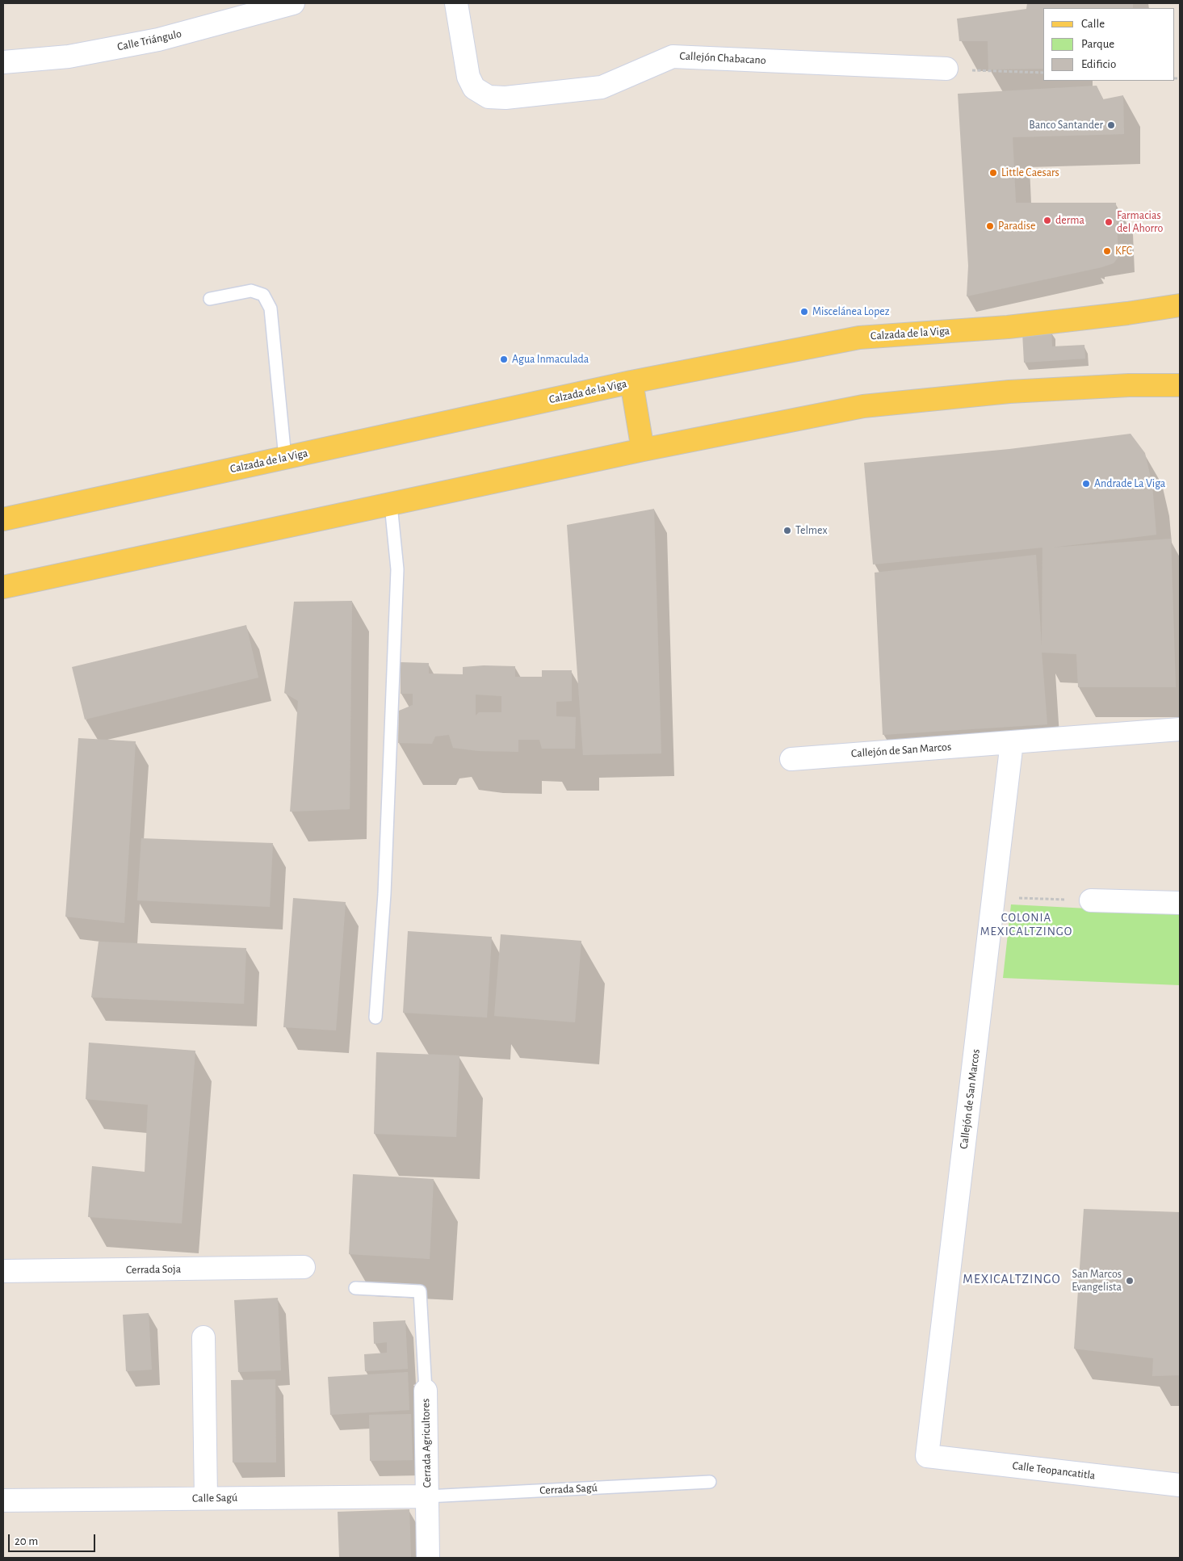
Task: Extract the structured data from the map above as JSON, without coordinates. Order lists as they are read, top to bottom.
{
  "streets": {
    "main road": ["Calzada de la Viga"],
    "street": [
      "Calle Triángulo",
      "Callejón Chabacano",
      "Callejón de San Marcos",
      "Cerrada Soja",
      "Cerrada Agricultores",
      "Calle Teopancatitla",
      "Calle Sagú"
    ],
    "lane": ["Cerrada Sagú"]
  },
  "crossings": [
    ["Callejón de San Marcos", "Calle Teopancatitla"],
    ["Cerrada Agricultores", "Cerrada Sagú"],
    ["Cerrada Agricultores", "Calle Sagú"],
    ["Cerrada Sagú", "Calle Sagú"]
  ],
  "districts": ["COLONIA MEXICALTZINGO", "MEXICALTZINGO"],
  "places": [
    "Banco Santander",
    "Little Caesars",
    "derma",
    "Farmacias del Ahorro",
    "Paradise",
    "KFC",
    "Miscelánea Lopez",
    "Agua Inmaculada",
    "Andrade La Viga",
    "Telmex",
    "San Marcos Evangelista"
  ],
  "legend": ["Calle", "Parque", "Edificio"],
  "scale_bar": "20 m"
}
